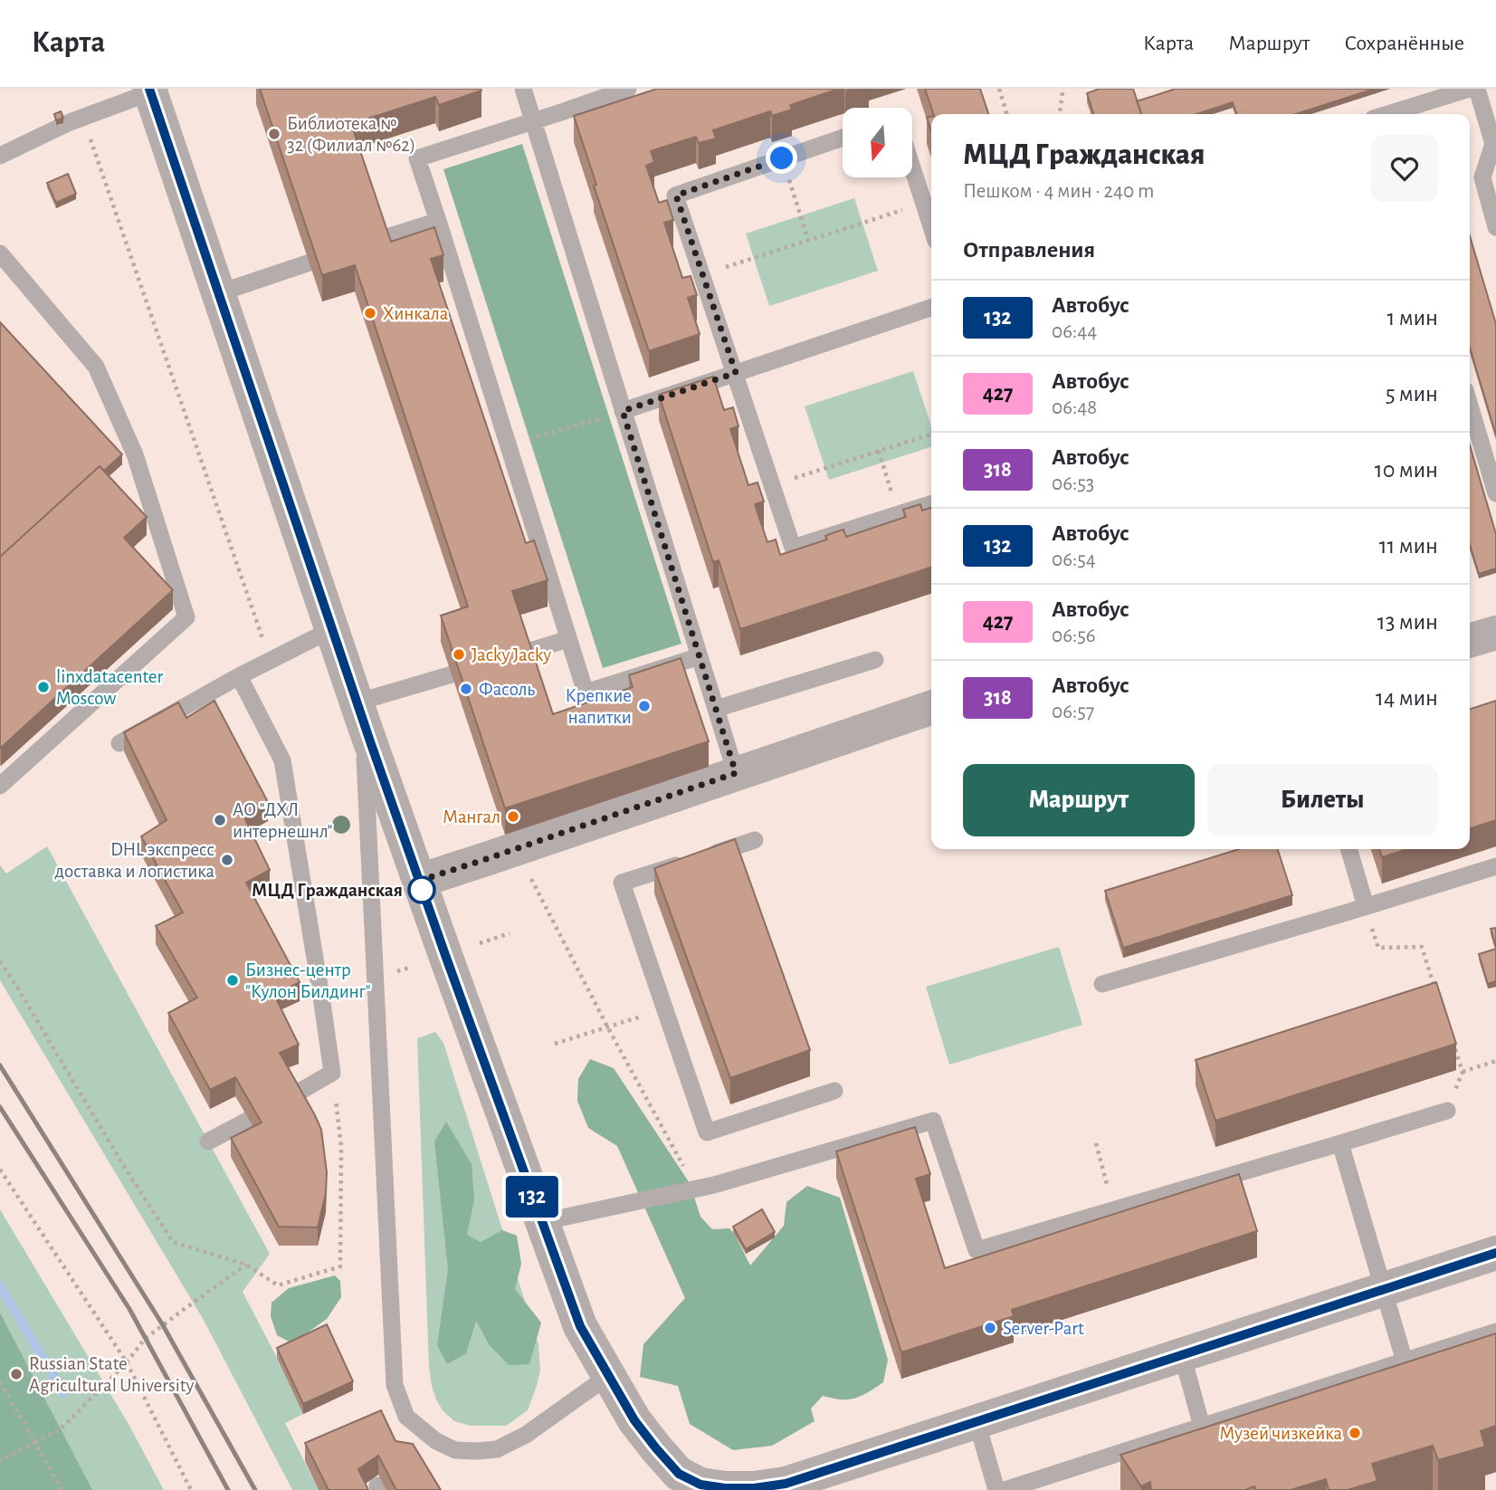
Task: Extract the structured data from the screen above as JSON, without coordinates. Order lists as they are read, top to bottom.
{
  "places": [
    "Библиотека № 32 (Филиал №62)",
    "Хинкала",
    "Jacky Jacky",
    "linxdatacenter Moscow",
    "Фасоль",
    "Крепкие напитки",
    "Мангал",
    "АО \"ДХЛ интернешнл\"",
    "DHL экспресс доставка и логистика",
    "МЦД Гражданская",
    "Бизнес-центр \"Кулон Билдинг\"",
    "Server-Part",
    "Russian State Agricultural University",
    "Музей чизкейка"
  ],
  "lines": ["bus line 132"],
  "north": "bottom",
  "page": {
    "header": "Карта",
    "nav": ["Карта", "Маршрут", "Сохранённые"],
    "on_map": "132",
    "heading": [
      ["МЦД Гражданская", "Пешком · 4 мин · 240 m"],
      "Отправления"
    ],
    "list": [
      {
        "mark": "132",
        "name": "Автобус",
        "note": "06:44",
        "value": "1 мин"
      },
      {
        "mark": "427",
        "name": "Автобус",
        "note": "06:48",
        "value": "5 мин"
      },
      {
        "mark": "318",
        "name": "Автобус",
        "note": "06:53",
        "value": "10 мин"
      },
      {
        "mark": "132",
        "name": "Автобус",
        "note": "06:54",
        "value": "11 мин"
      },
      {
        "mark": "427",
        "name": "Автобус",
        "note": "06:56",
        "value": "13 мин"
      },
      {
        "mark": "318",
        "name": "Автобус",
        "note": "06:57",
        "value": "14 мин"
      }
    ],
    "buttons": ["Маршрут", "Билеты"]
  }
}
